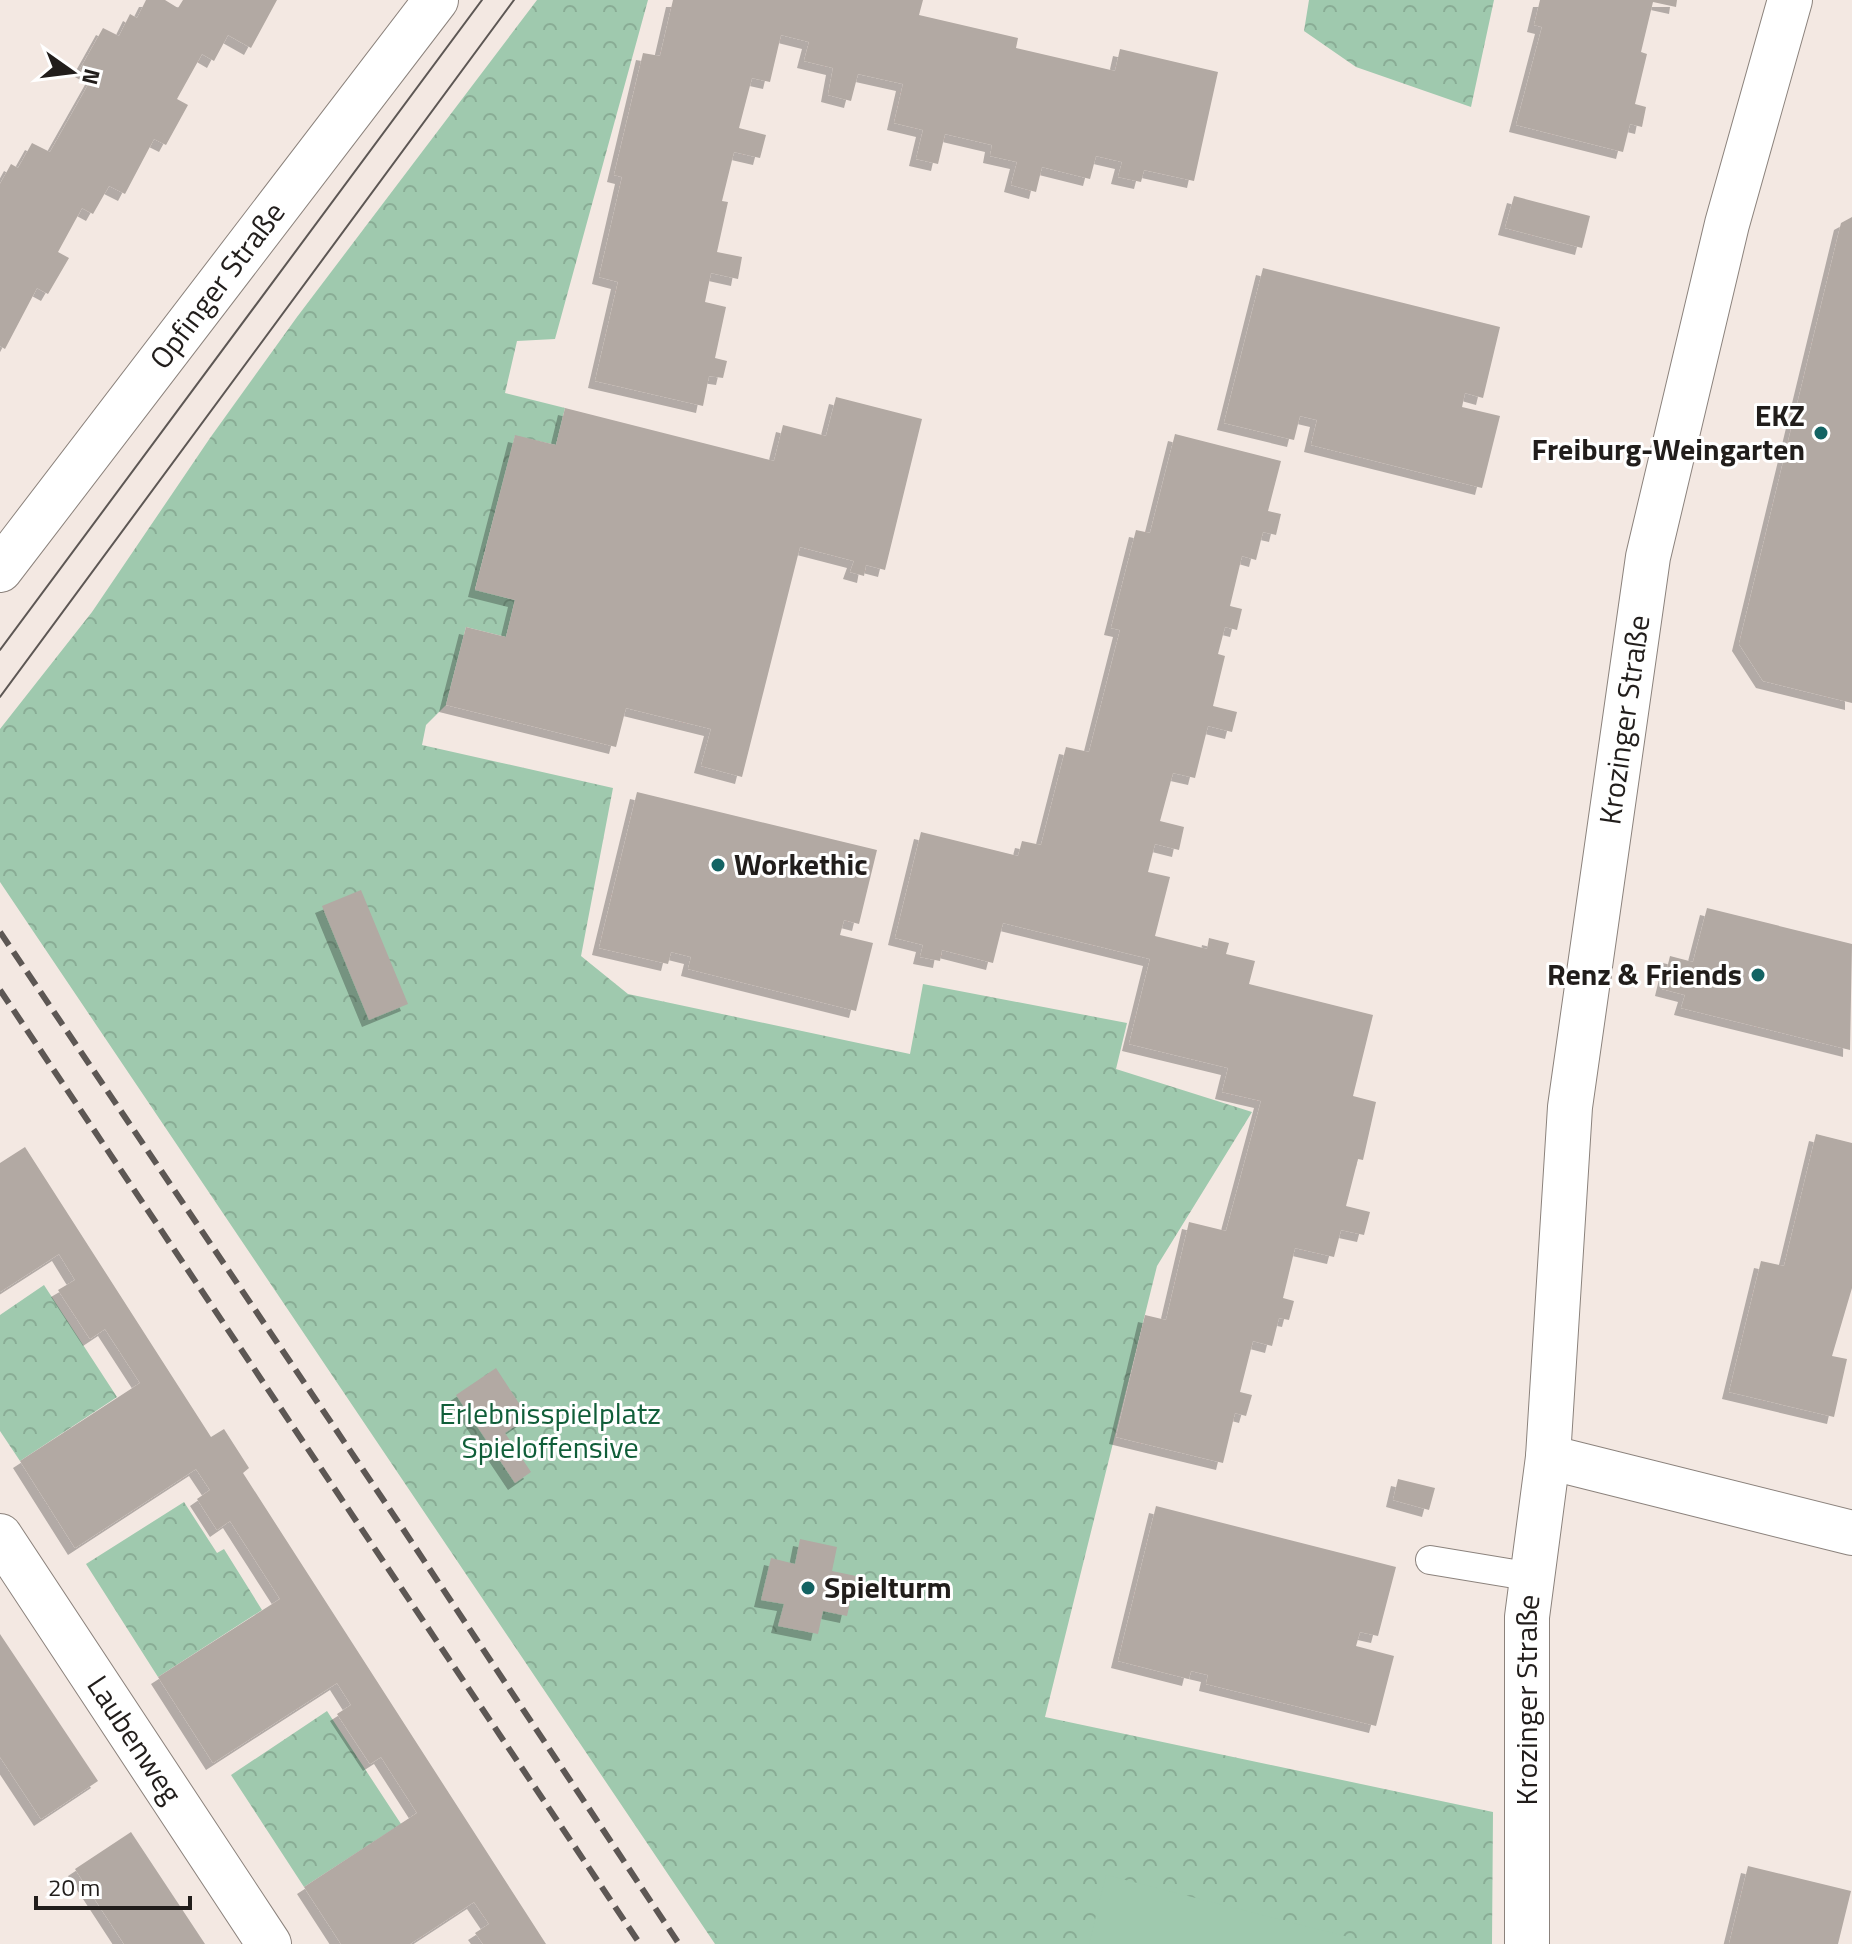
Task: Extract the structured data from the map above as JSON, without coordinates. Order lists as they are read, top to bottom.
{
  "streets": {
    "street": ["Opfinger Straße", "Krozinger Straße", "Laubenweg"]
  },
  "parks": ["Erlebnisspielplatz Spieloffensive"],
  "places": [
    "EKZ Freiburg-Weingarten",
    "Workethic",
    "Renz & Friends",
    "Spielturm"
  ],
  "scale_bar": "20 m",
  "north": "right"
}
